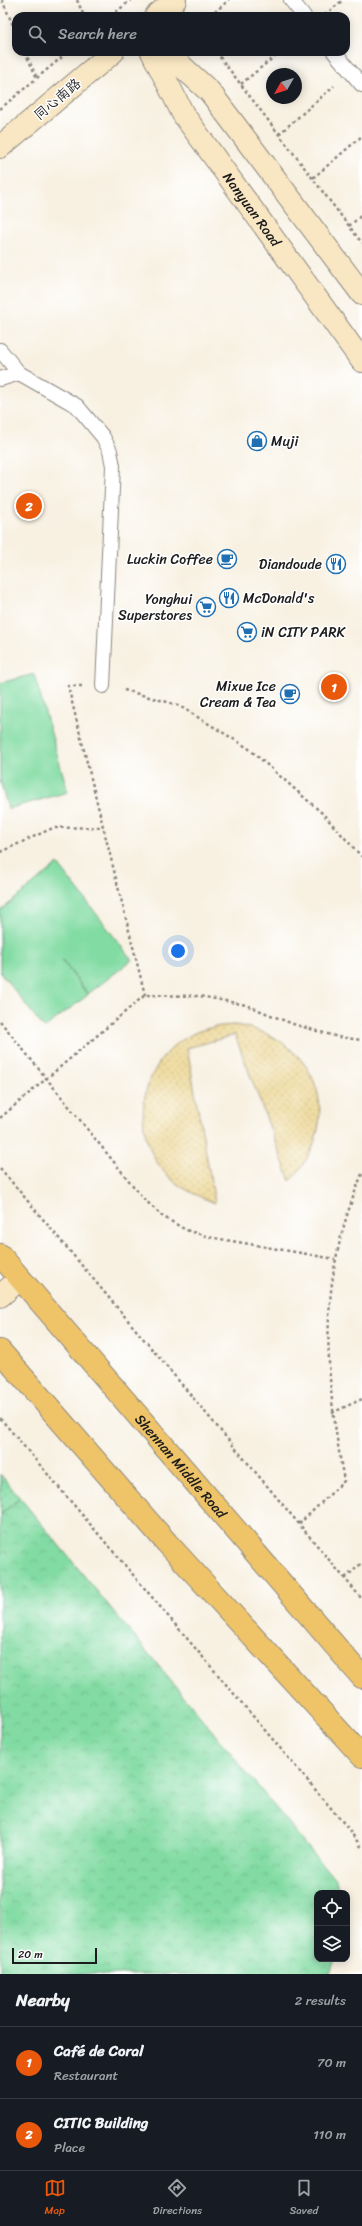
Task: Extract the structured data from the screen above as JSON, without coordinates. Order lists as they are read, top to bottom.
{
  "streets": {
    "main road": ["Shennan Middle Road"],
    "street": ["同心南路", "Nanyuan Road"]
  },
  "places": {
    "shop": ["Muji"],
    "cafe": ["Luckin Coffee", "Mixue Ice Cream & Tea"],
    "restaurant": ["Diandoude", "McDonald's"],
    "supermarket": ["Yonghui Superstores", "iN CITY PARK"]
  },
  "scale_bar": "20 m",
  "north": "bottom left",
  "page": {
    "search": "Search here",
    "pins": ["2", "1"],
    "scale": "20 m",
    "heading": ["Nearby", "2 results"],
    "list": [
      {
        "mark": "1",
        "name": "Café de Coral",
        "note": "Restaurant",
        "value": "70 m"
      },
      {
        "mark": "2",
        "name": "CITIC Building",
        "note": "Place",
        "value": "110 m"
      }
    ],
    "nav": ["Map", "Directions", "Saved"]
  }
}
